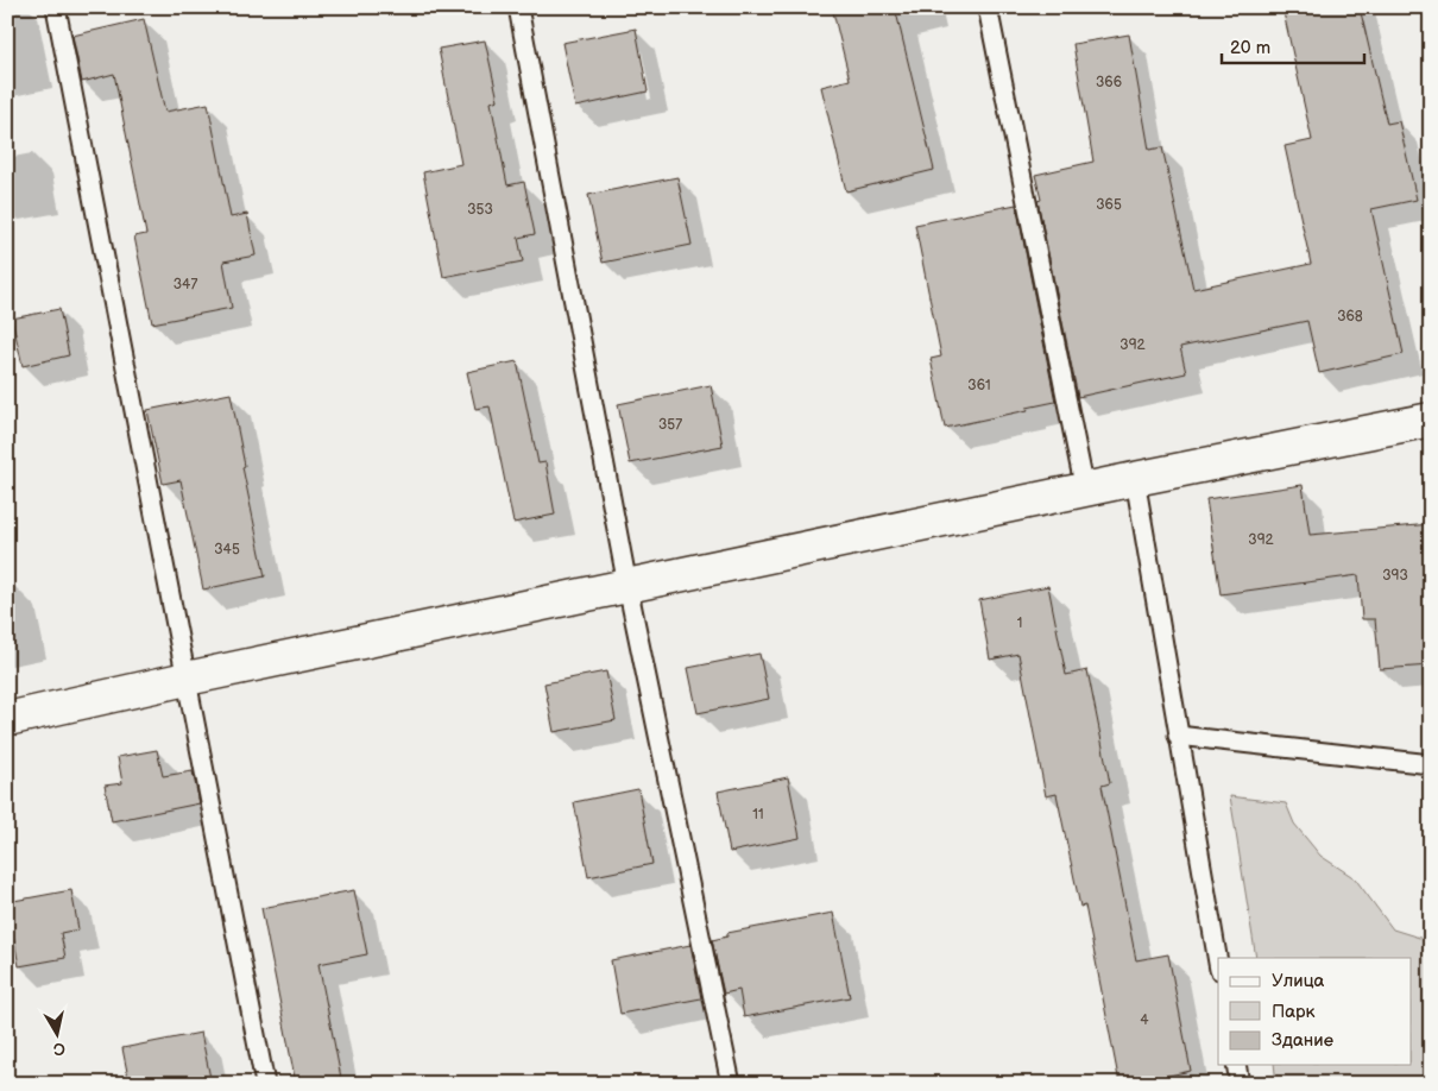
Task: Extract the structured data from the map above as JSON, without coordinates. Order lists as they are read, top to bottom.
{
  "house_numbers": [
    "366",
    "365",
    "353",
    "347",
    "368",
    "392",
    "361",
    "357",
    "392",
    "345",
    "393",
    "1",
    "11",
    "4"
  ],
  "legend": ["Улица", "Парк", "Здание"],
  "scale_bar": "20 m",
  "north": "bottom"
}
